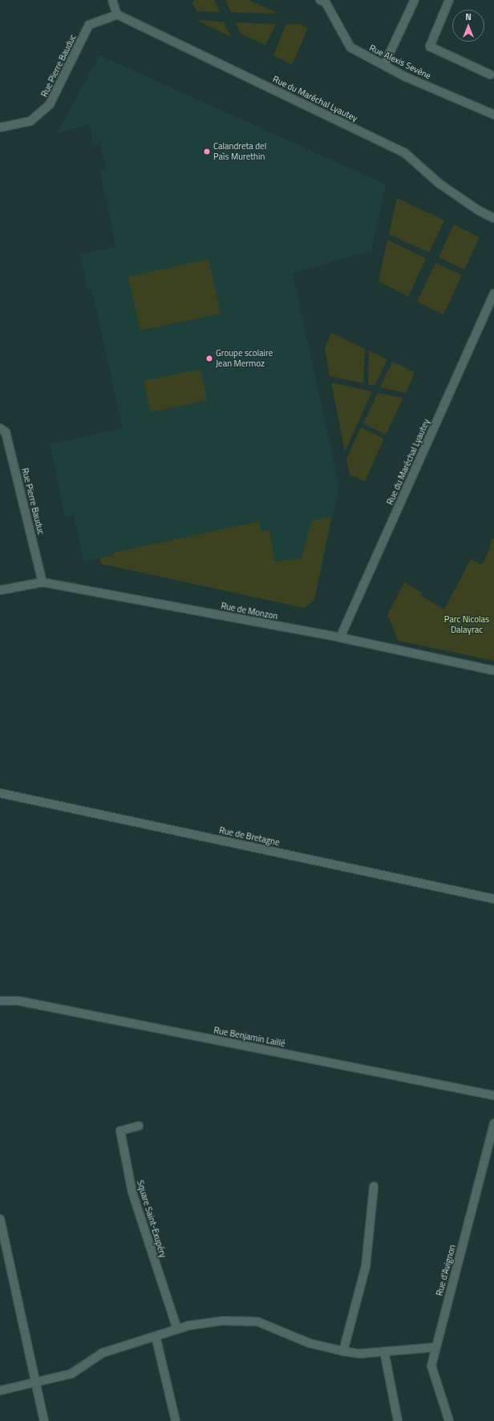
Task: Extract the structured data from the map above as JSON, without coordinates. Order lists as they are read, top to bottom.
{
  "streets": {
    "street": [
      "Rue Alexis Sevène",
      "Rue Pierre Bauduc",
      "Rue du Maréchal Lyautey",
      "Rue de Monzon",
      "Rue de Bretagne",
      "Rue Benjamin Laillé",
      "Square Saint-Exupéry",
      "Rue d'Avignon"
    ]
  },
  "crossings": [
    ["Rue Pierre Bauduc", "Rue du Maréchal Lyautey"],
    ["Rue Pierre Bauduc", "Rue de Monzon"],
    ["Rue du Maréchal Lyautey", "Rue de Monzon"]
  ],
  "parks": ["Parc Nicolas Dalayrac"],
  "places": ["Calandreta del Paìs Murethin", "Groupe scolaire Jean Mermoz"],
  "north": "top"
}
